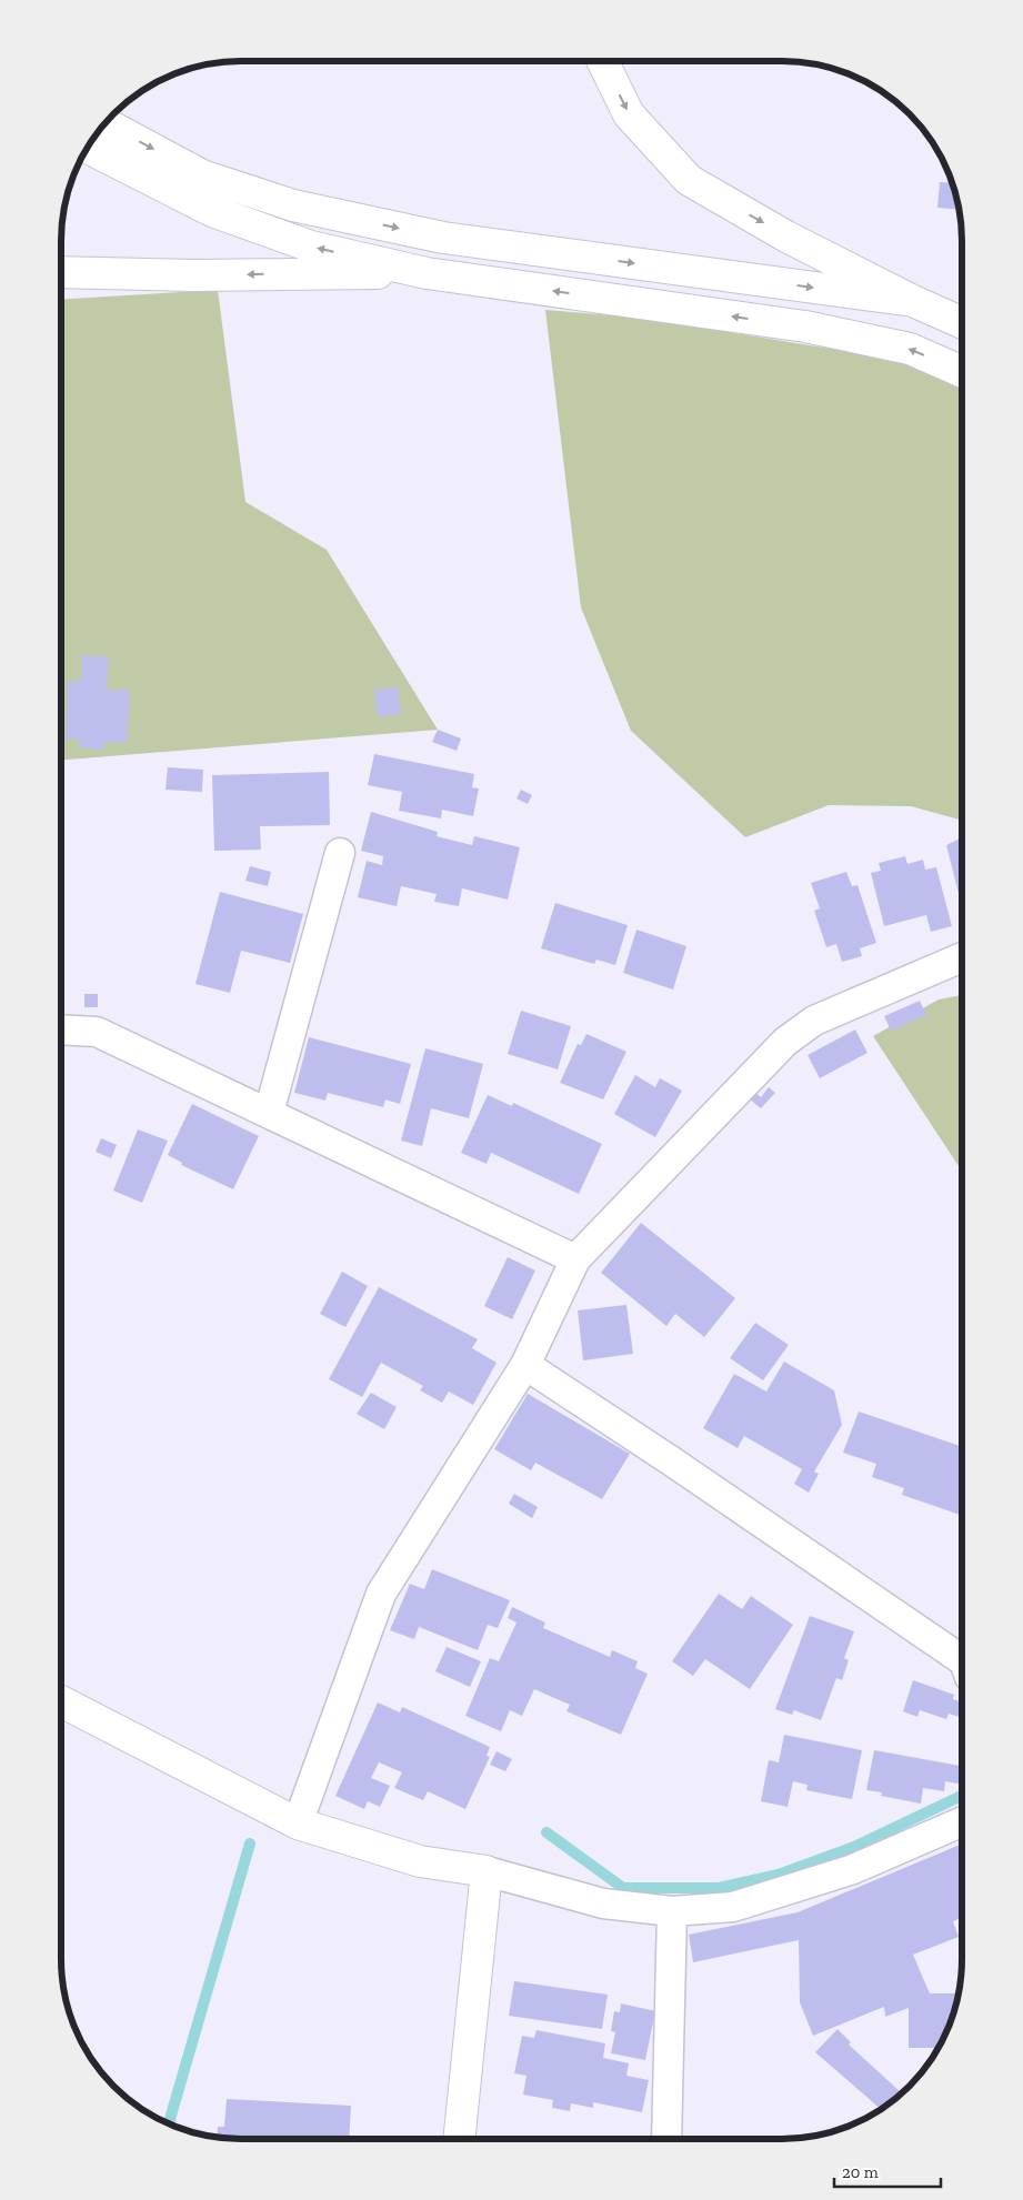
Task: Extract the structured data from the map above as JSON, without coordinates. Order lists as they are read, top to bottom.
{
  "scale_bar": "20 m"
}
